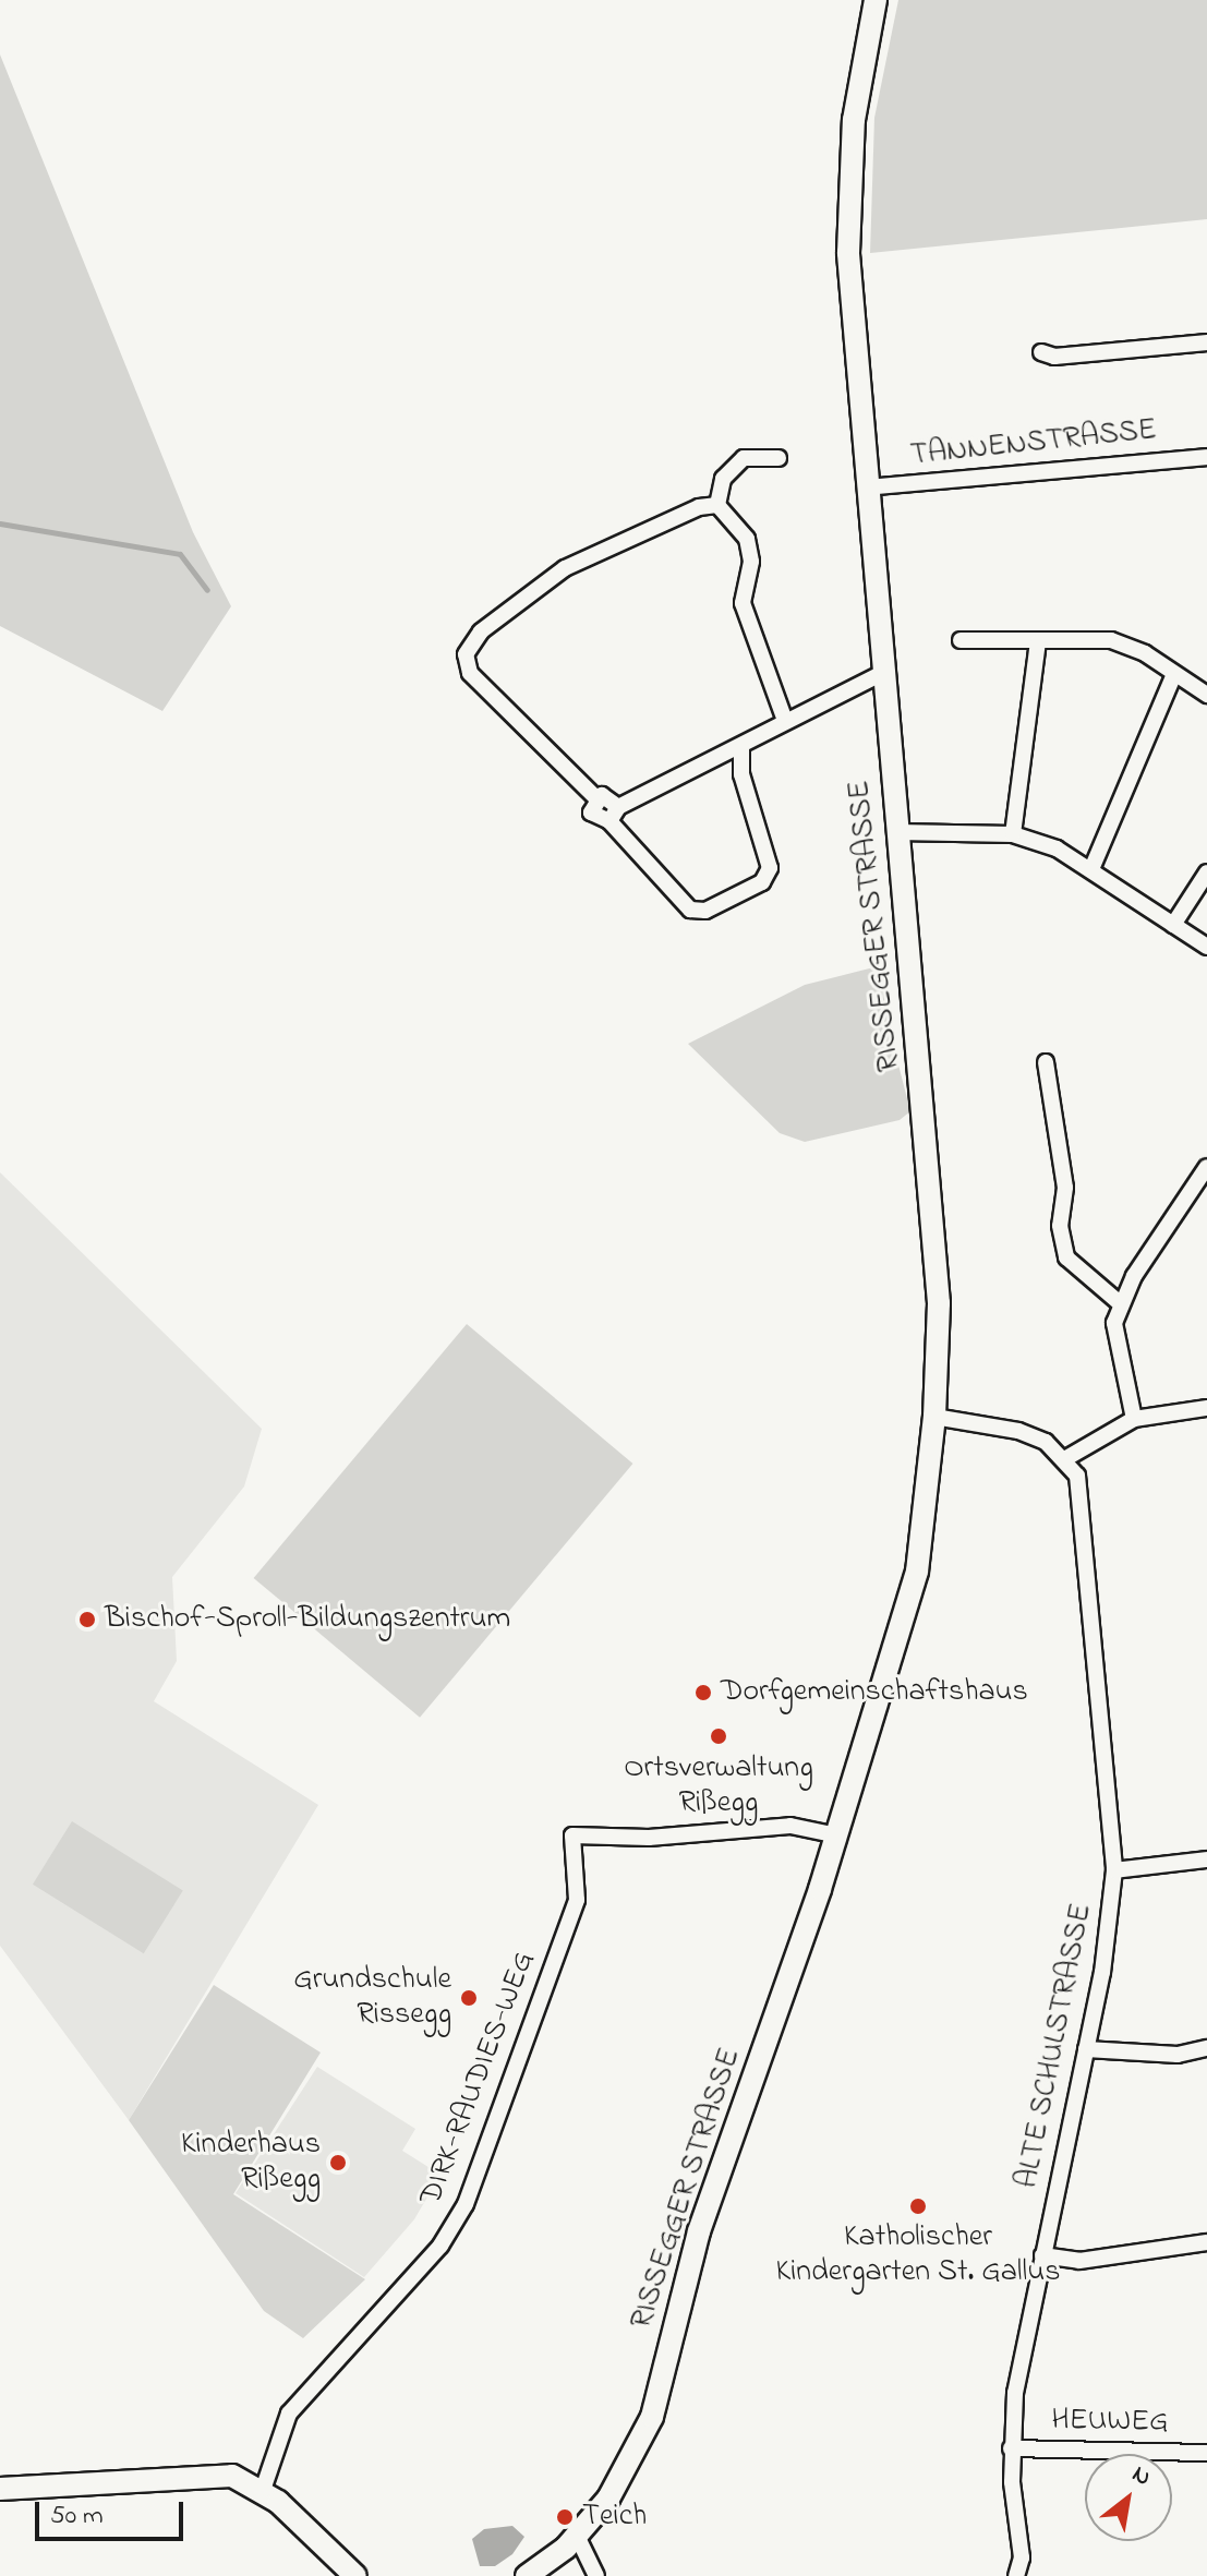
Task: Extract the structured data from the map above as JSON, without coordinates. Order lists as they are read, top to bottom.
{
  "streets": {
    "street": [
      "TANNENSTRASSE",
      "RISSEGGER STRASSE",
      "ALTE SCHULSTRASSE",
      "DIRK-RAUDIES-WEG",
      "HEUWEG"
    ]
  },
  "crossings": [
    ["TANNENSTRASSE", "RISSEGGER STRASSE"],
    ["RISSEGGER STRASSE", "DIRK-RAUDIES-WEG"],
    ["ALTE SCHULSTRASSE", "HEUWEG"]
  ],
  "places": [
    "Bischof-Sproll-Bildungszentrum",
    "Dorfgemeinschaftshaus",
    "Ortsverwaltung Rißegg",
    "Grundschule Rissegg",
    "Kinderhaus Rißegg",
    "Katholischer Kindergarten St. Gallus",
    "Teich"
  ],
  "scale_bar": "50 m",
  "north": "top right"
}
